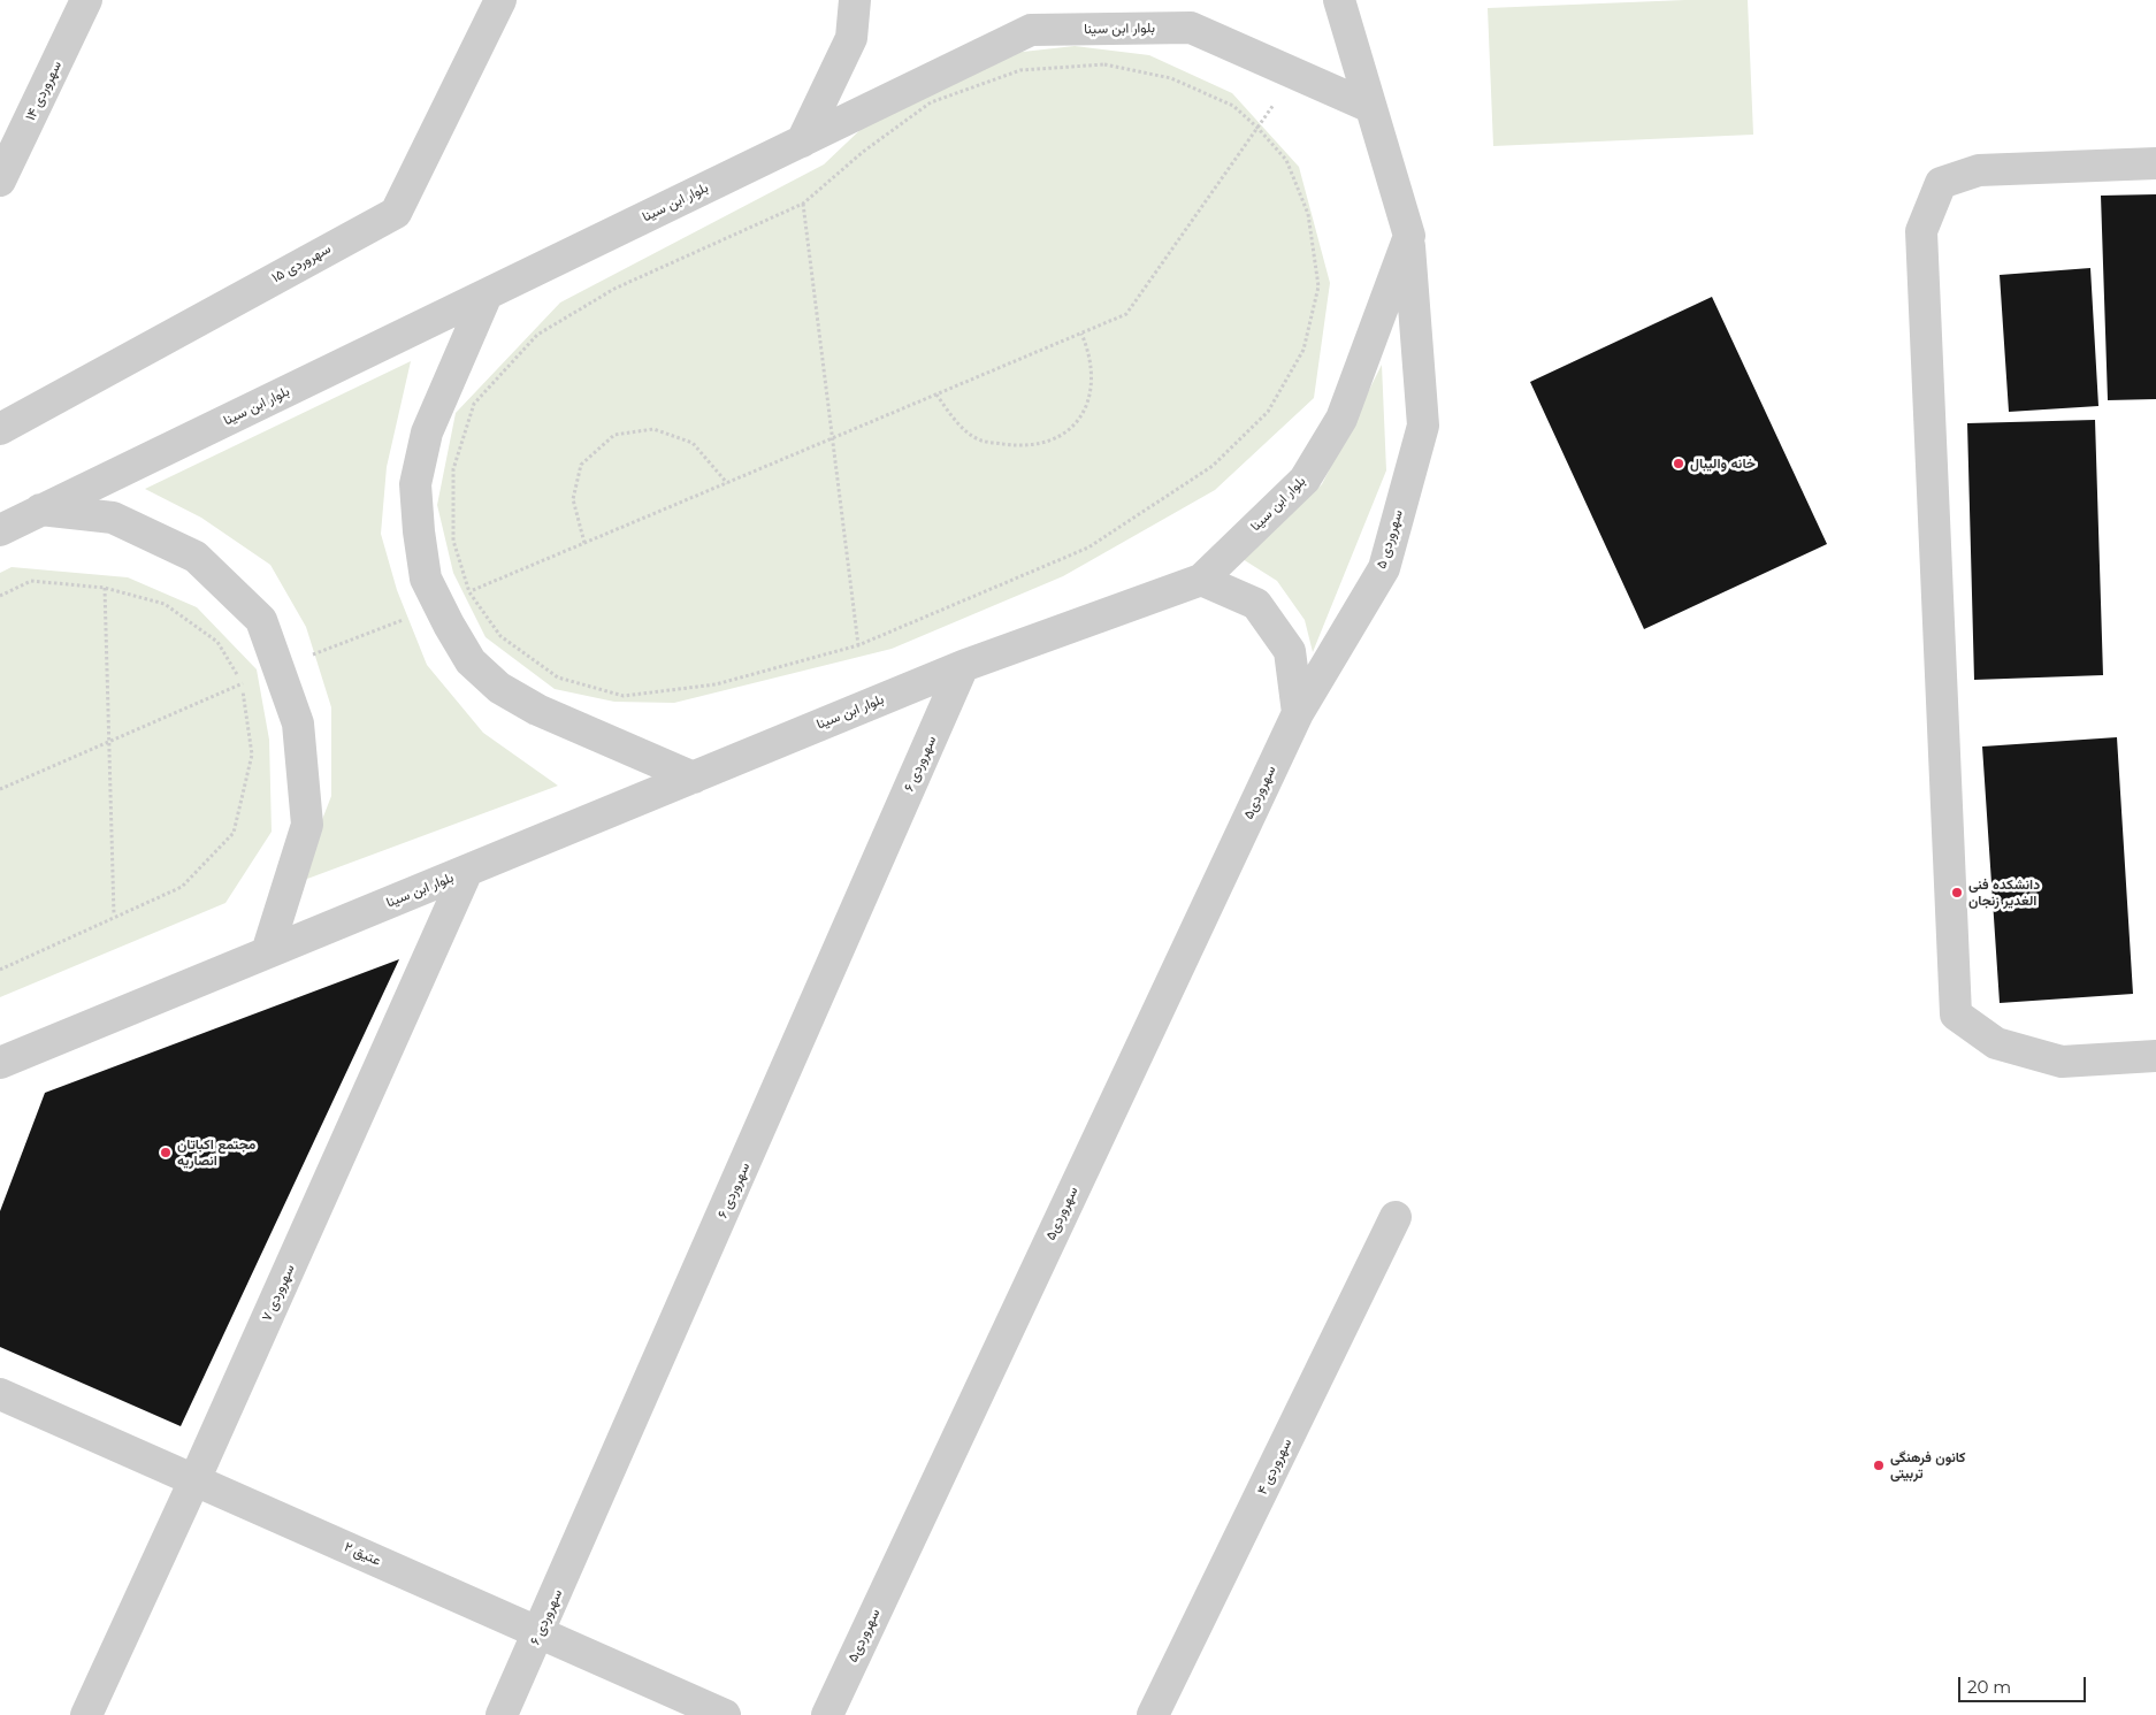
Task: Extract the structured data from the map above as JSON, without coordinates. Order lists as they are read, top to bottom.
{
  "streets": {
    "street": [
      "بلوار ابن سینا",
      "سهروردی ۱۴",
      "سهروردی ۱۵",
      "سهروردی ۵",
      "سهروردی ۶",
      "سهروردی۵",
      "سهروردی ۷",
      "سهروردی ۴",
      "عتیق ۲"
    ]
  },
  "crossings": [
    ["بلوار ابن سینا", "سهروردی ۵"],
    ["بلوار ابن سینا", "سهروردی ۶"],
    ["بلوار ابن سینا", "سهروردی ۷"],
    ["سهروردی ۵", "سهروردی۵"],
    ["سهروردی ۶", "عتیق ۲"],
    ["سهروردی ۷", "عتیق ۲"]
  ],
  "places": [
    "خانه والیبال",
    "دانشکده فنی الغدیر زنجان",
    "مجتمع اکباتان انصاریه",
    "کانون فرهنگی تربیتی"
  ],
  "scale_bar": "20 m"
}
